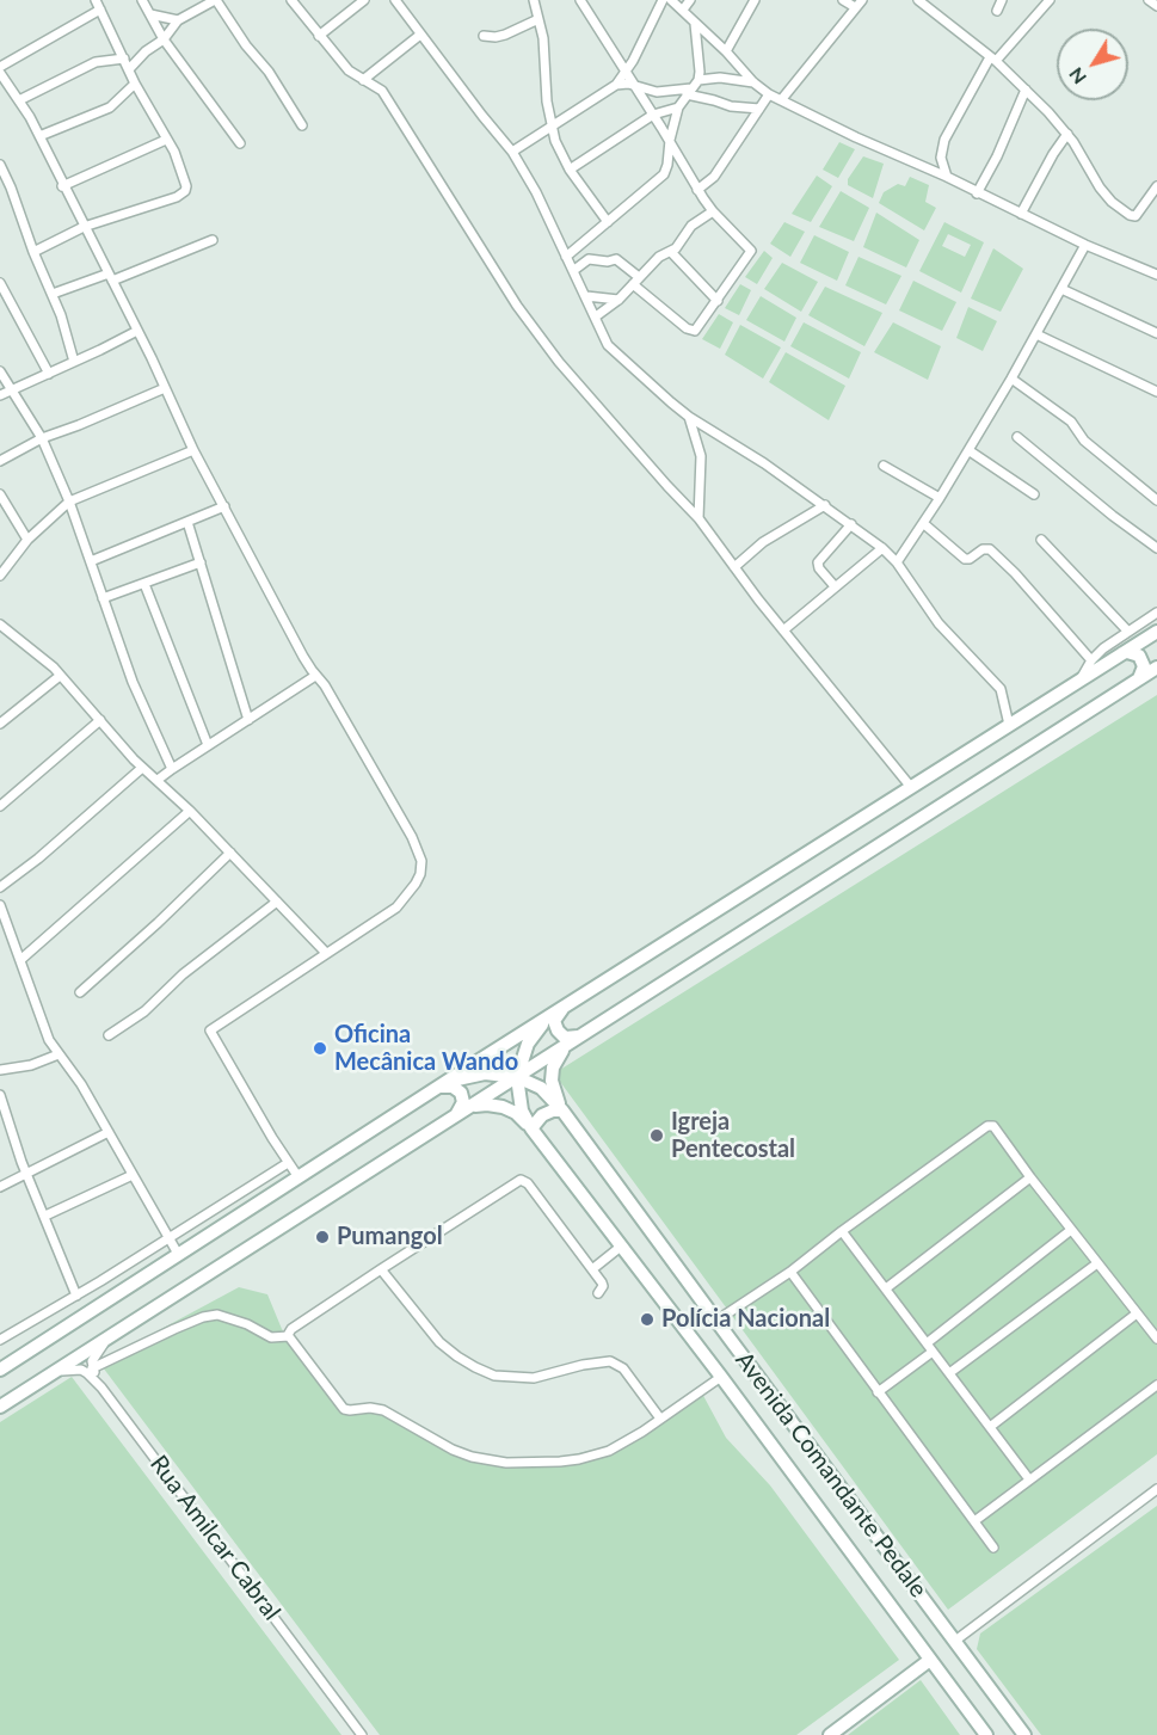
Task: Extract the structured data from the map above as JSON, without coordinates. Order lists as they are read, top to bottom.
{
  "streets": {
    "street": ["Avenida Comandante Pedale", "Rua Amilcar Cabral"]
  },
  "places": [
    "Oficina Mecânica Wando",
    "Igreja Pentecostal",
    "Pumangol",
    "Polícia Nacional"
  ],
  "north": "bottom left"
}
